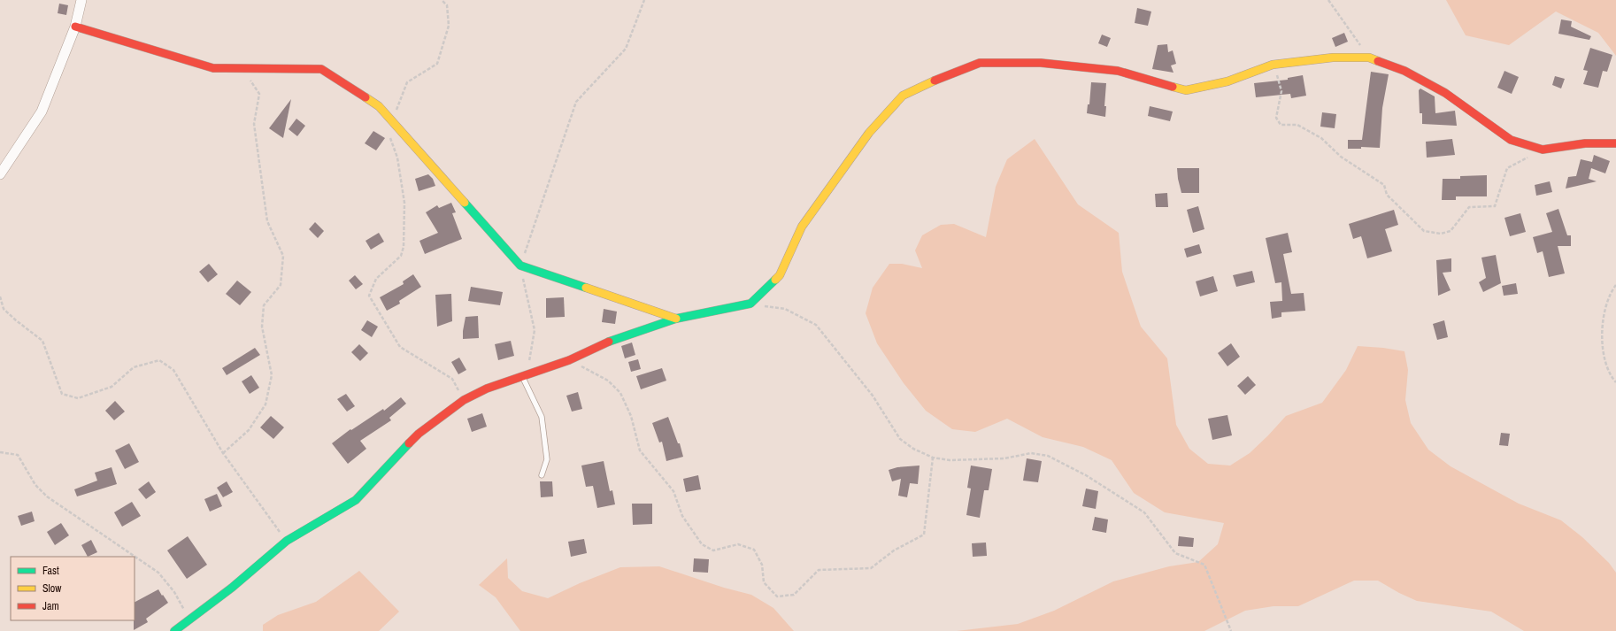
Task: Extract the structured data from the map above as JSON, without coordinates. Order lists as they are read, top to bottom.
{
  "legend": ["Fast", "Slow", "Jam"]
}
